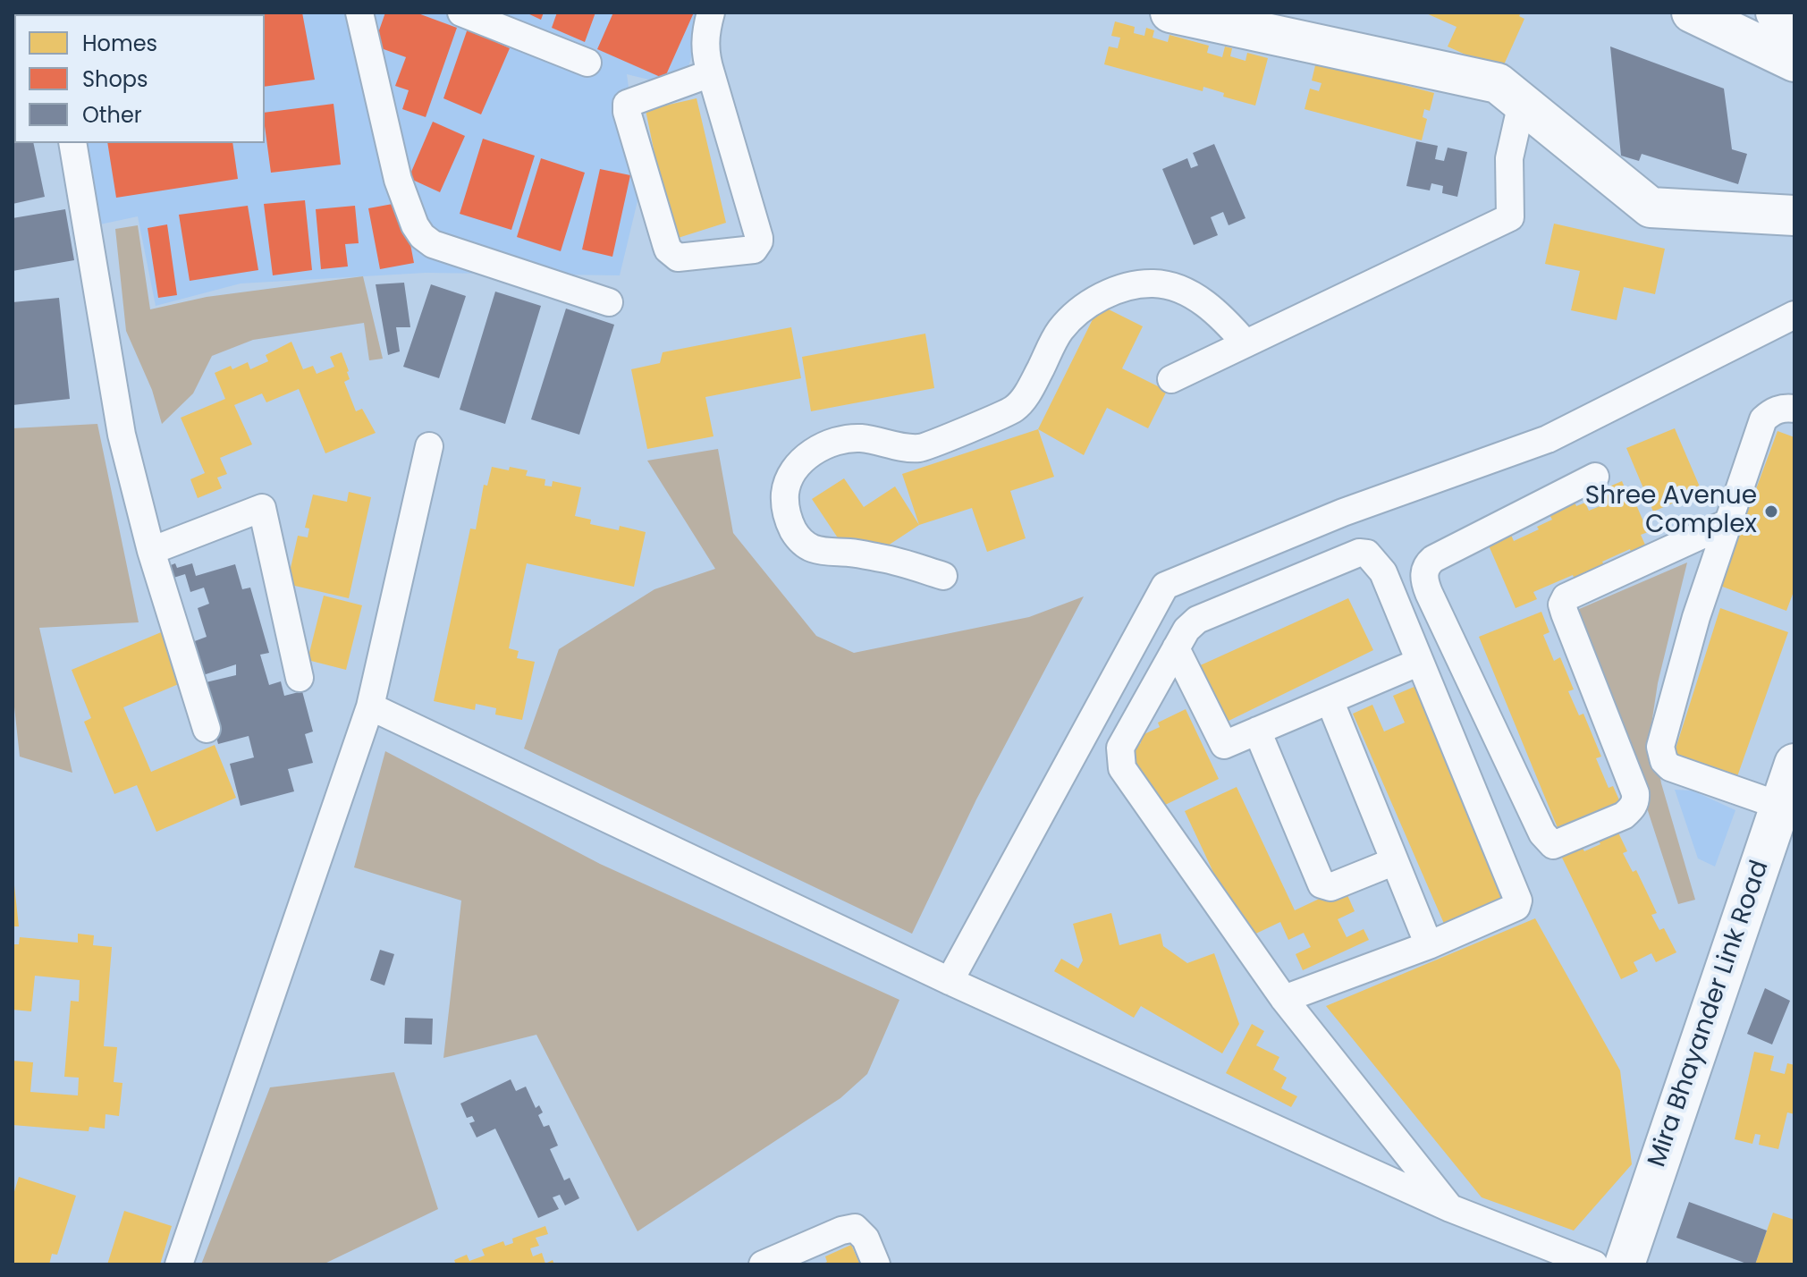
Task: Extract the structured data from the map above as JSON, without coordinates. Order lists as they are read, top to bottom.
{
  "streets": {
    "street": ["Mira Bhayander Link Road"]
  },
  "places": ["Shree Avenue Complex"],
  "legend": ["Homes", "Shops", "Other"]
}
